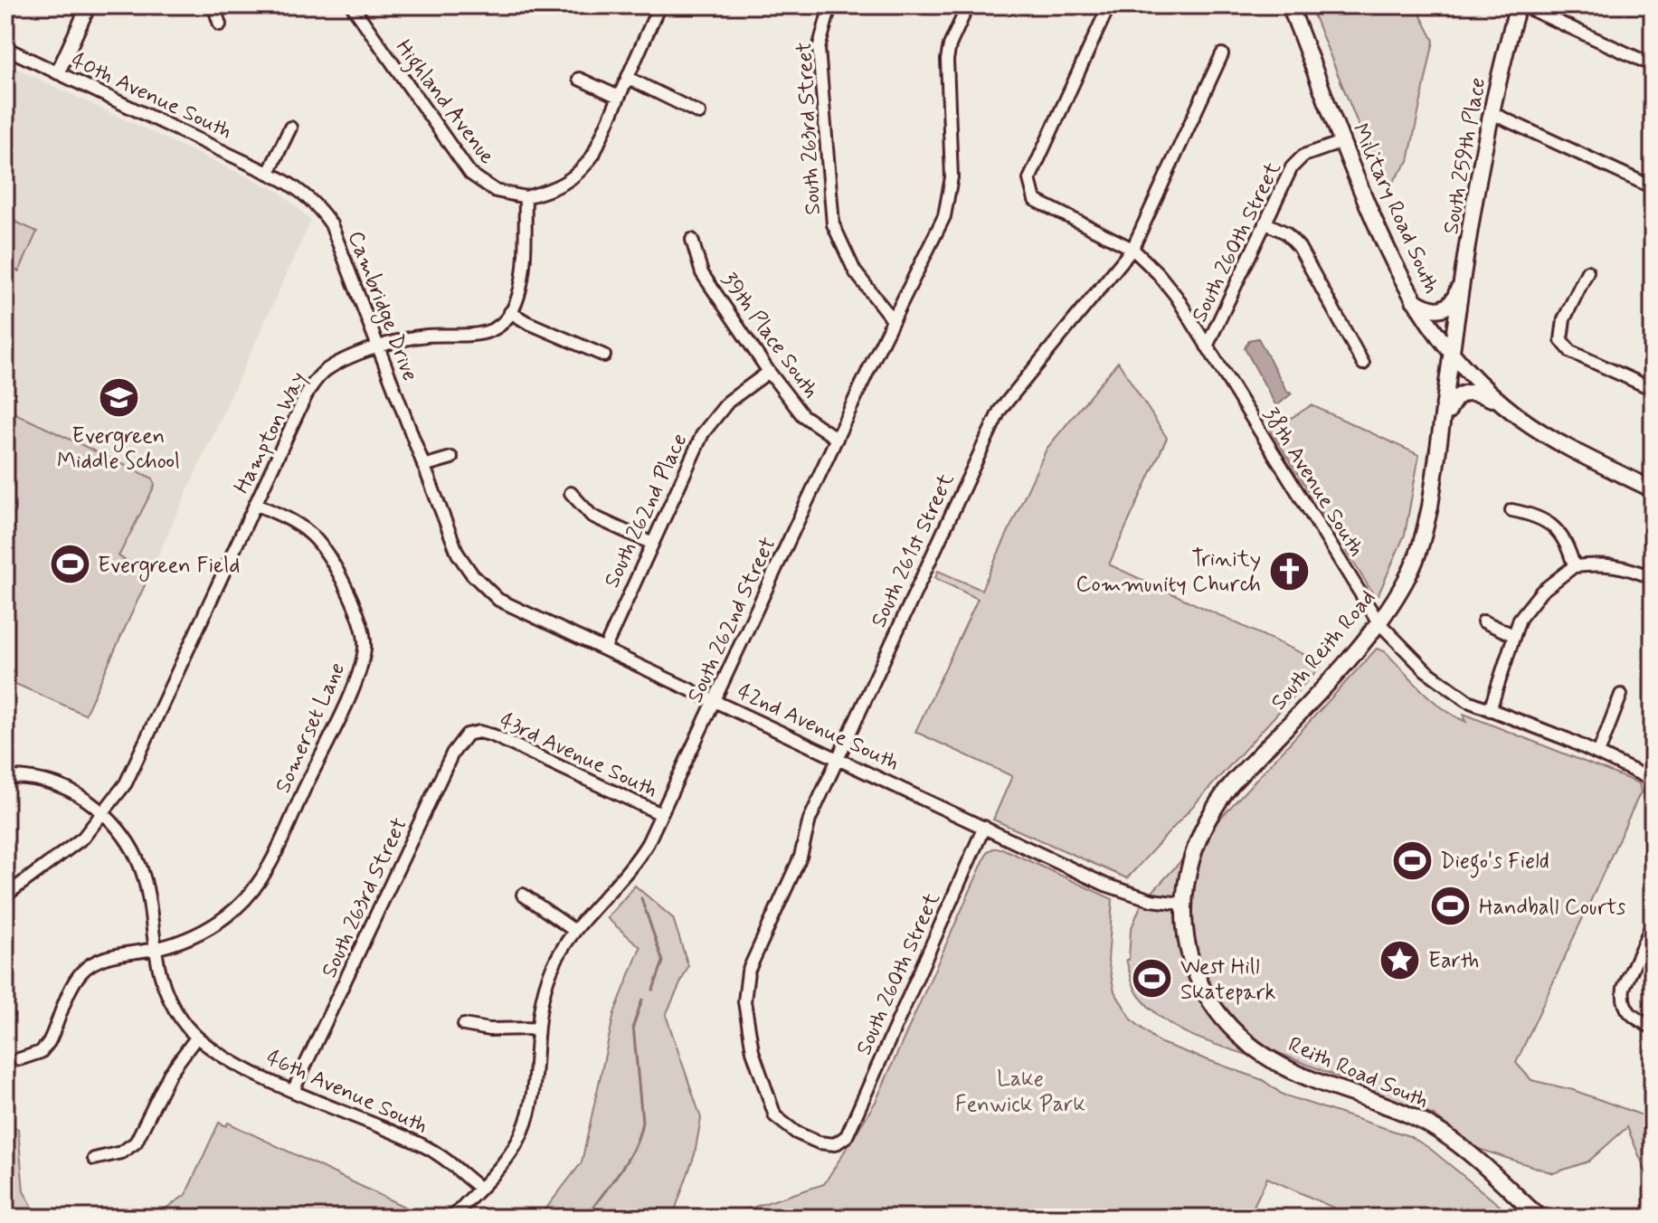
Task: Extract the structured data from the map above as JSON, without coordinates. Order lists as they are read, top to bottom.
{
  "streets": {
    "main road": [
      "South 259th Place",
      "Military Road South",
      "South Reith Road",
      "Reith Road South"
    ],
    "street": [
      "40th Avenue South",
      "Highland Avenue",
      "South 263rd Street",
      "South 260th Street",
      "Cambridge Drive",
      "39th Place South",
      "Hampton Way",
      "38th Avenue South",
      "South 262nd Place",
      "South 261st Street",
      "South 262nd Street",
      "42nd Avenue South",
      "Somerset Lane",
      "43rd Avenue South",
      "46th Avenue South"
    ]
  },
  "crossings": [
    ["40th Avenue South", "Cambridge Drive"],
    ["South 263rd Street", "South 262nd Street"],
    ["South 263rd Street", "43rd Avenue South"],
    ["South 263rd Street", "46th Avenue South"],
    ["South 259th Place", "Military Road South"],
    ["South 259th Place", "South Reith Road"],
    ["Military Road South", "South 260th Street"],
    ["Military Road South", "South Reith Road"],
    ["South 260th Street", "38th Avenue South"],
    ["South 260th Street", "South 261st Street"],
    ["South 260th Street", "42nd Avenue South"],
    ["Cambridge Drive", "Hampton Way"],
    ["Cambridge Drive", "42nd Avenue South"],
    ["39th Place South", "South 262nd Place"],
    ["39th Place South", "South 262nd Street"],
    ["Hampton Way", "Somerset Lane"],
    ["38th Avenue South", "South 261st Street"],
    ["38th Avenue South", "South Reith Road"],
    ["South 262nd Place", "42nd Avenue South"],
    ["South 261st Street", "42nd Avenue South"],
    ["South 262nd Street", "42nd Avenue South"],
    ["South 262nd Street", "43rd Avenue South"],
    ["South 262nd Street", "46th Avenue South"],
    ["South Reith Road", "42nd Avenue South"],
    ["South Reith Road", "Reith Road South"],
    ["42nd Avenue South", "Reith Road South"]
  ],
  "parks": ["Lake Fenwick Park"],
  "places": {
    "school or university": ["Evergreen Middle School"],
    "sports": [
      "Evergreen Field",
      "Diego's Field",
      "Handball Courts",
      "West Hill Skatepark"
    ],
    "church": ["Trinity Community Church"],
    "place": ["Earth"]
  }
}
